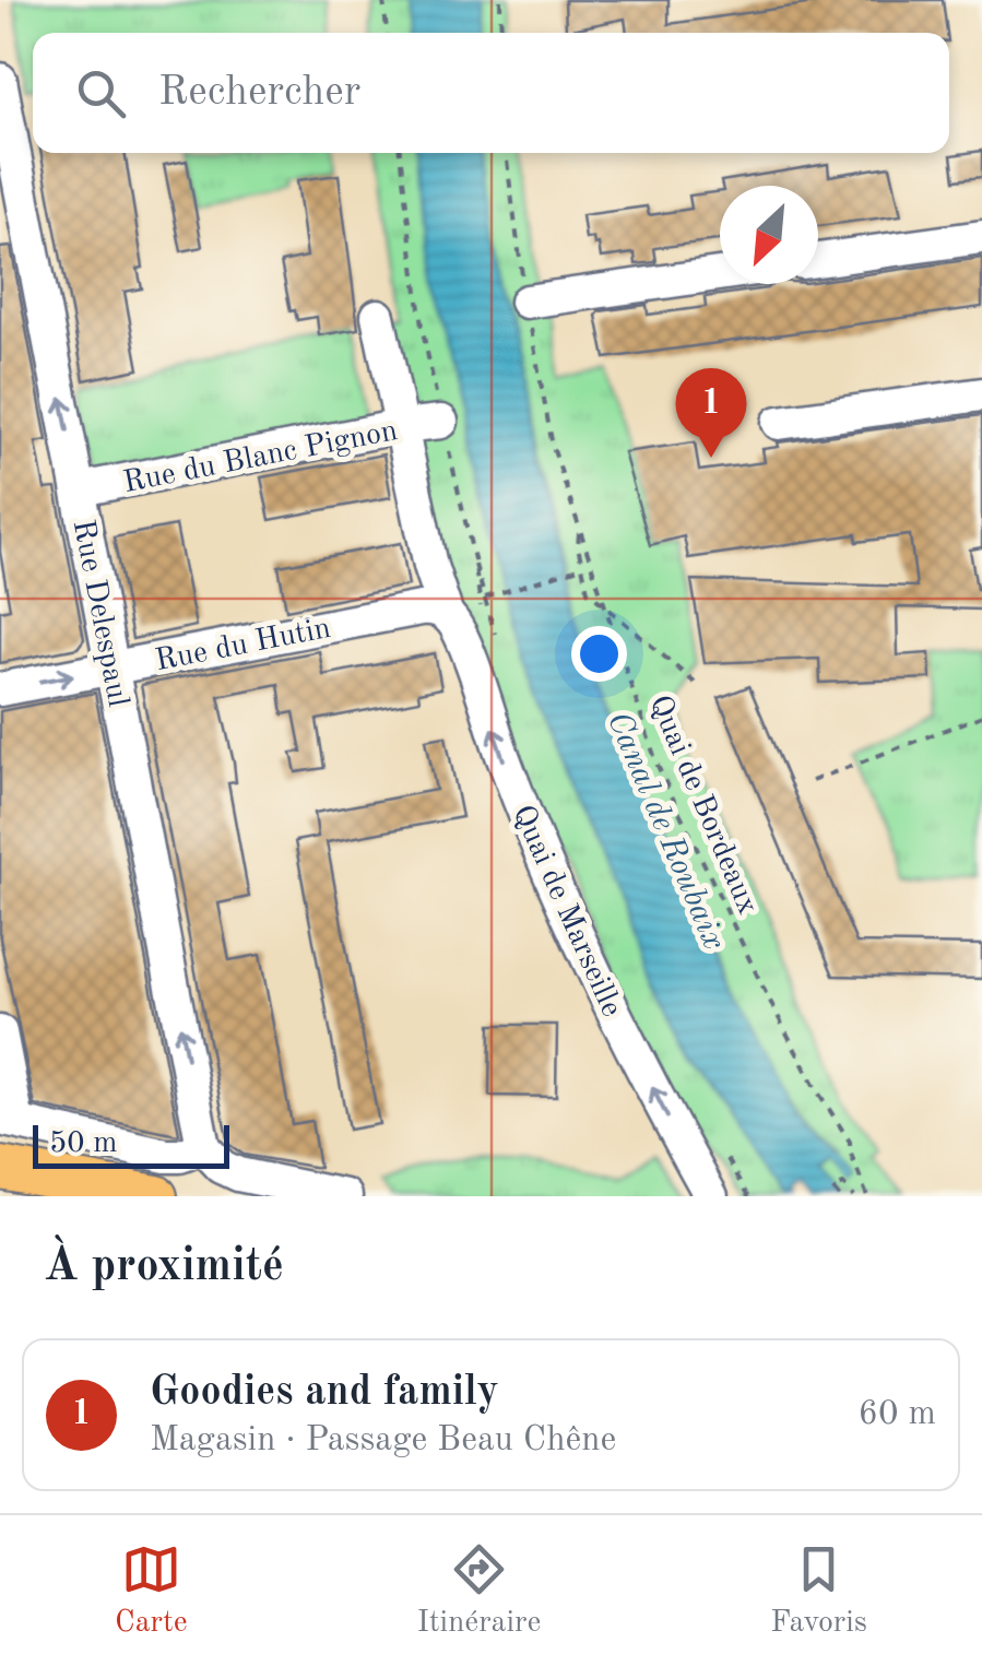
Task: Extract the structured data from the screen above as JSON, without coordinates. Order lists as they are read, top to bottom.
{
  "streets": {
    "street": [
      "Rue du Blanc Pignon",
      "Rue Delespaul",
      "Rue du Hutin",
      "Quai de Marseille"
    ],
    "path": ["Quai de Bordeaux"]
  },
  "crossings": [
    ["Rue du Blanc Pignon", "Rue Delespaul"],
    ["Rue du Blanc Pignon", "Quai de Marseille"],
    ["Rue Delespaul", "Rue du Hutin"],
    ["Rue du Hutin", "Quai de Marseille"]
  ],
  "one_way": ["Rue Delespaul", "Quai de Marseille"],
  "water": ["Canal de Roubaix"],
  "scale_bar": "50 m",
  "north": "bottom left",
  "page": {
    "search": "Rechercher",
    "pins": "1",
    "scale": "50 m",
    "heading": "À proximité",
    "list": [
      {
        "mark": "1",
        "name": "Goodies and family",
        "note": "Magasin · Passage Beau Chêne",
        "value": "60 m"
      }
    ],
    "nav": ["Carte", "Itinéraire", "Favoris"]
  }
}
